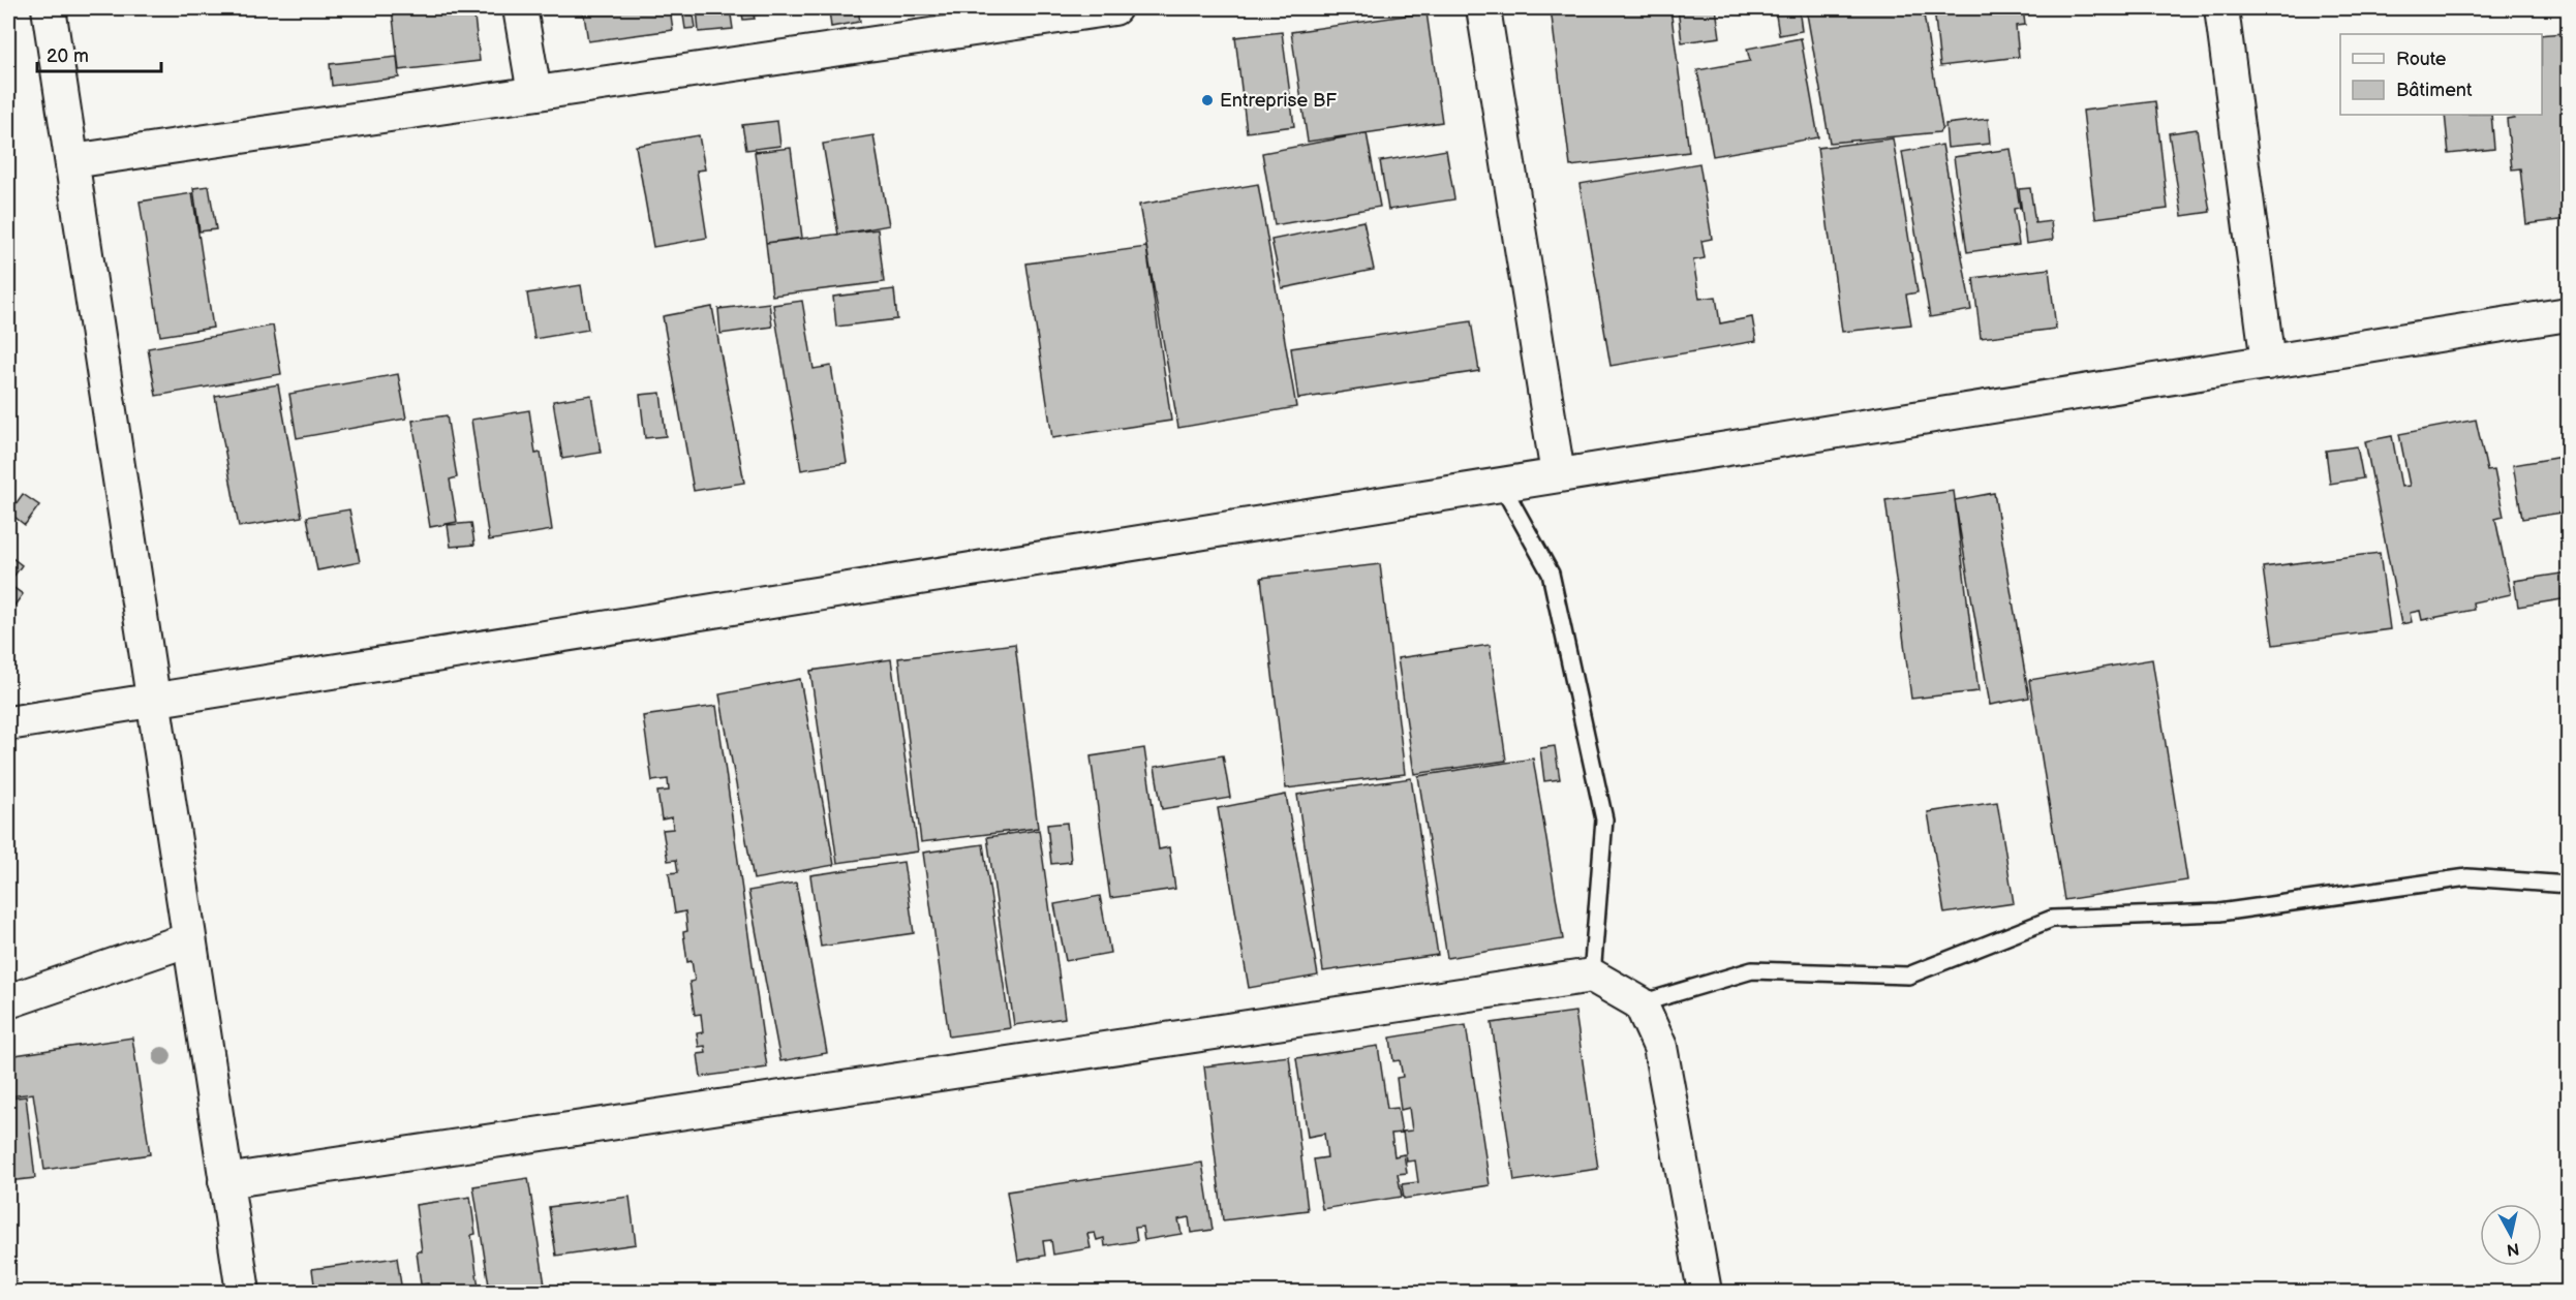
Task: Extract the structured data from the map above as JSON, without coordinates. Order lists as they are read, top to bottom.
{
  "places": ["Entreprise BF"],
  "legend": ["Route", "Bâtiment"],
  "scale_bar": "20 m",
  "north": "bottom"
}
